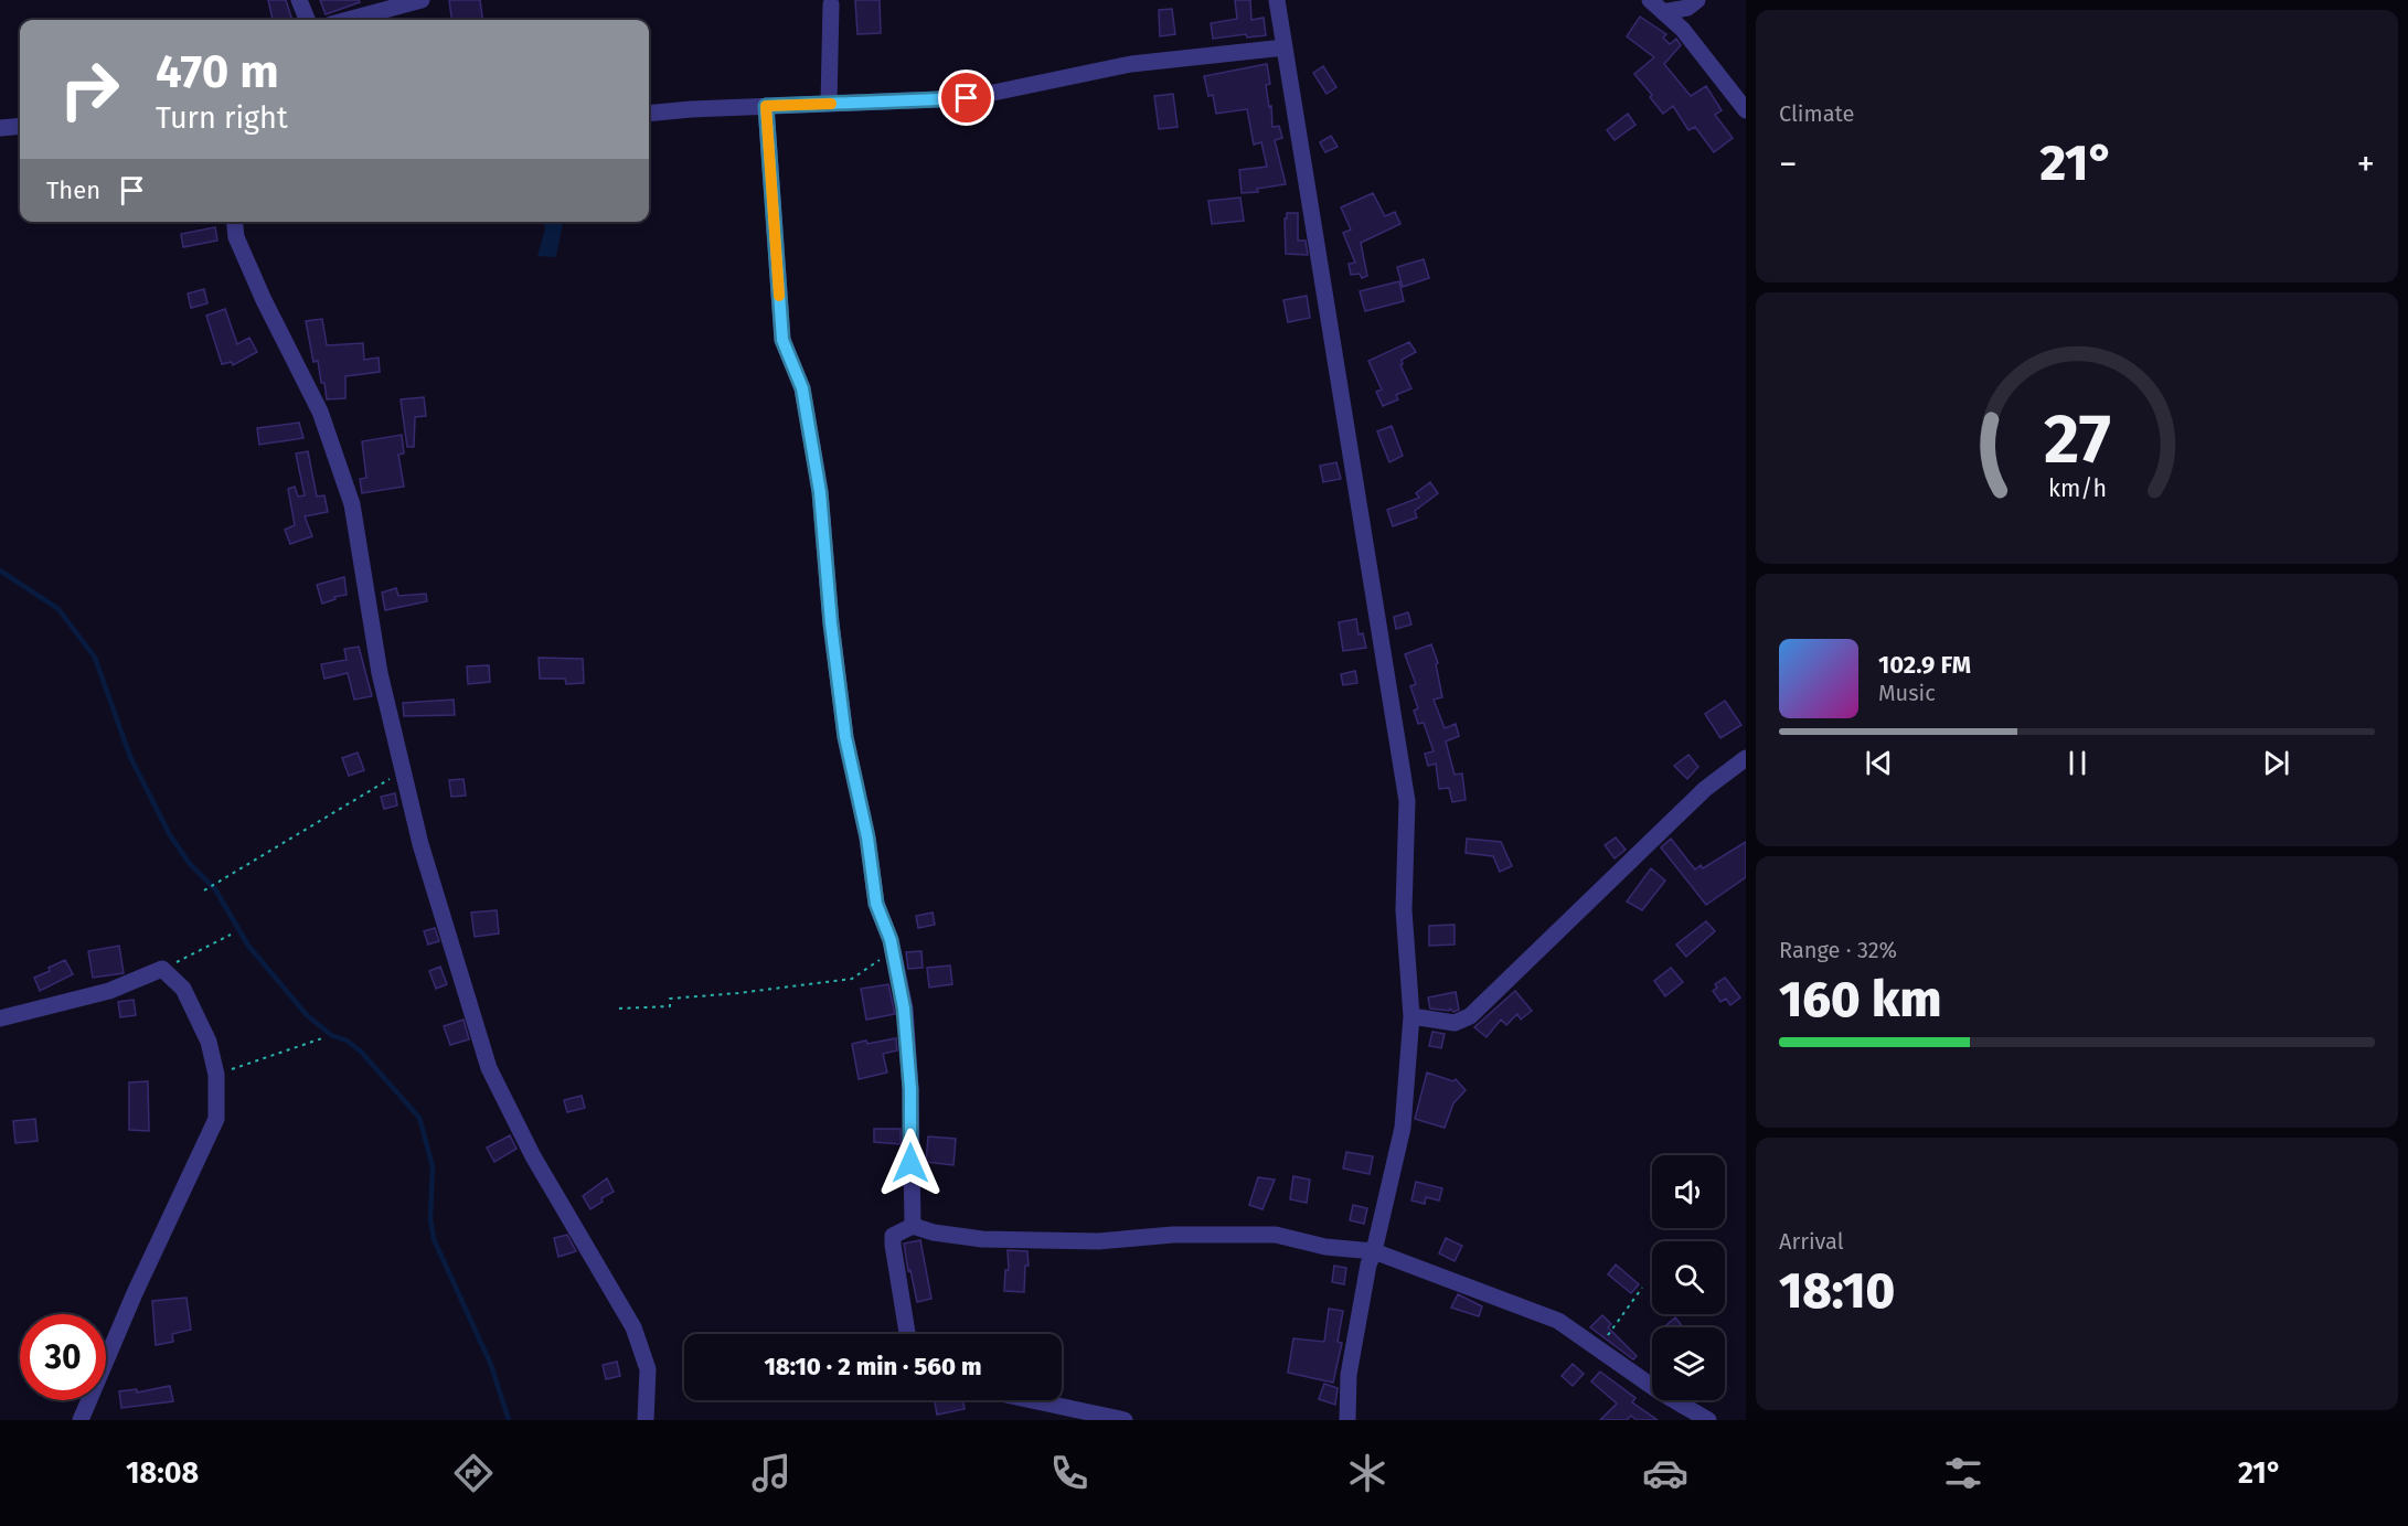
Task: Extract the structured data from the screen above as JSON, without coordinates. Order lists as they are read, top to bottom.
{
  "page": {
    "tile": [
      "Climate",
      ["Range · 32%", "160 km"],
      ["Arrival", "18:10"]
    ],
    "turn": ["470 m", "Turn right"],
    "heat": ["−", "21°", "+"],
    "then": "Then",
    "song": ["102.9 FM", "Music"],
    "limit": "30",
    "trip": "18:10 · 2 min · 560 m",
    "tabs": ["18:08", "21°"],
    "gauge": ["27", "km/h"]
  }
}
